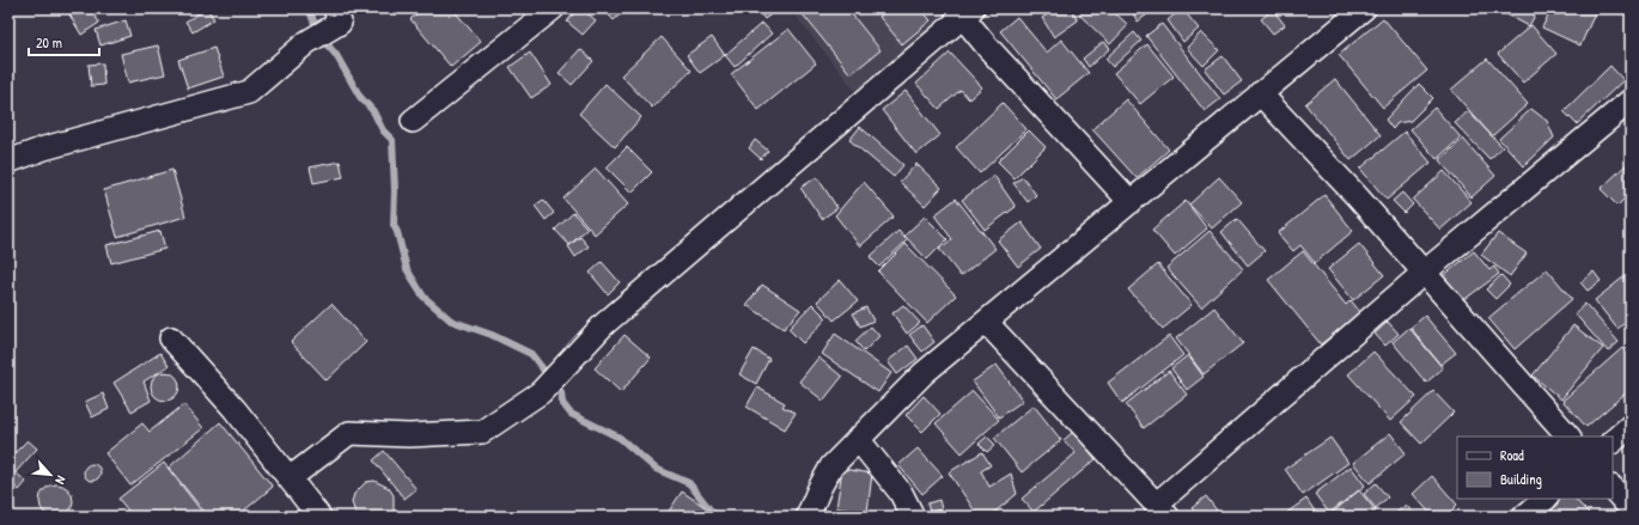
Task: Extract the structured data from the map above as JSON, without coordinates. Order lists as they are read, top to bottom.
{
  "legend": ["Road", "Building"],
  "scale_bar": "20 m",
  "north": "bottom right"
}
